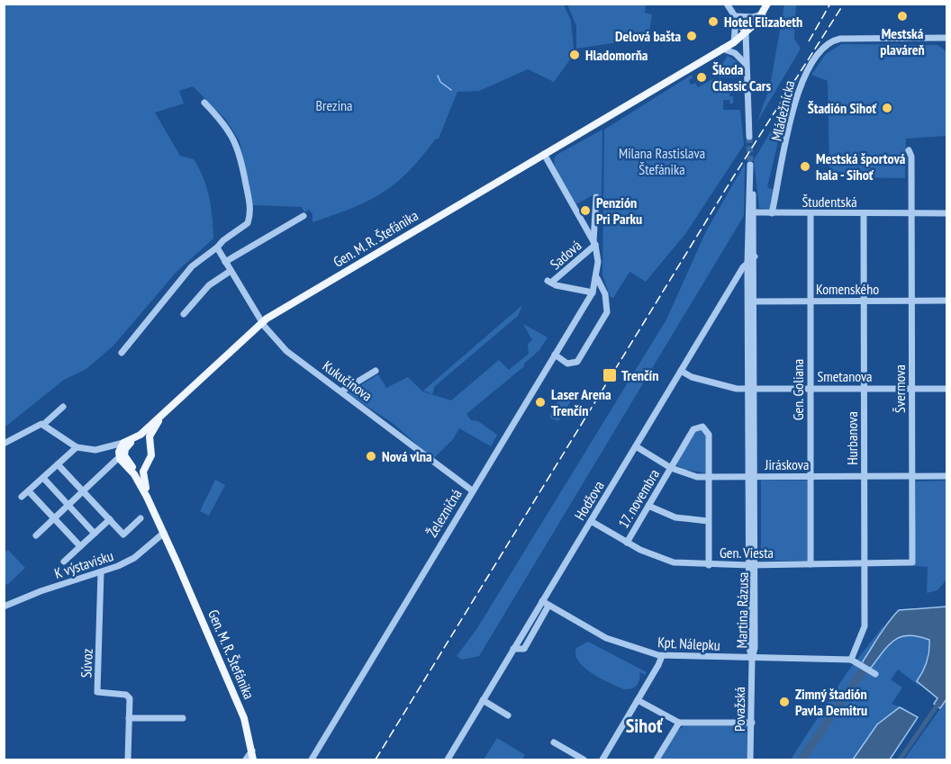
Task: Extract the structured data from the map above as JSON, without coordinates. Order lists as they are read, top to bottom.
{
  "streets": {
    "main road": ["Gen. M. R. Štefánika"],
    "street": [
      "Mládežnícka",
      "Študentská",
      "Sadová",
      "Komenského",
      "Smetanova",
      "Kukučínova",
      "Švermova",
      "Gen. Goliana",
      "Hurbanova",
      "Jiráskova",
      "17. novembra",
      "Hodžova",
      "Železničná",
      "Gen. Viesta",
      "K výstavisku",
      "Martina Rázusa",
      "Kpt. Nálepku",
      "Súvoz",
      "Považská"
    ]
  },
  "crossings": [
    ["Mládežnícka", "Študentská"],
    ["Študentská", "Švermova"],
    ["Študentská", "Gen. Goliana"],
    ["Študentská", "Hurbanova"],
    ["Študentská", "Martina Rázusa"],
    ["Gen. M. R. Štefánika", "Kukučínova"],
    ["Gen. M. R. Štefánika", "K výstavisku"],
    ["Sadová", "Železničná"],
    ["Komenského", "Švermova"],
    ["Komenského", "Gen. Goliana"],
    ["Komenského", "Hurbanova"],
    ["Komenského", "Martina Rázusa"],
    ["Smetanova", "Švermova"],
    ["Smetanova", "Gen. Goliana"],
    ["Smetanova", "Hurbanova"],
    ["Smetanova", "Hodžova"],
    ["Smetanova", "Martina Rázusa"],
    ["Kukučínova", "Železničná"],
    ["Švermova", "Jiráskova"],
    ["Švermova", "Gen. Viesta"],
    ["Gen. Goliana", "Jiráskova"],
    ["Gen. Goliana", "Gen. Viesta"],
    ["Hurbanova", "Jiráskova"],
    ["Hurbanova", "Gen. Viesta"],
    ["Hurbanova", "Kpt. Nálepku"],
    ["Jiráskova", "17. novembra"],
    ["Jiráskova", "Hodžova"],
    ["Jiráskova", "Martina Rázusa"],
    ["17. novembra", "Gen. Viesta"],
    ["Hodžova", "Gen. Viesta"],
    ["Hodžova", "Martina Rázusa"],
    ["Hodžova", "Kpt. Nálepku"],
    ["Gen. Viesta", "Martina Rázusa"],
    ["K výstavisku", "Súvoz"],
    ["Martina Rázusa", "Kpt. Nálepku"],
    ["Martina Rázusa", "Považská"],
    ["Kpt. Nálepku", "Považská"]
  ],
  "districts": ["Sihoť"],
  "parks": ["Brezina", "Milana Rastislava Štefánika"],
  "places": {
    "other": [
      "Mestská plaváreň",
      "Hotel Elizabeth",
      "Delová bašta",
      "Hladomorňa",
      "Škoda Classic Cars",
      "Štadión Sihoť",
      "Mestská športová hala - Sihoť",
      "Penzión Pri Parku",
      "Laser Arena Trenčín",
      "Nová vlna",
      "Zimný štadión Pavla Demitru"
    ],
    "transit": ["Trenčín"]
  }
}
